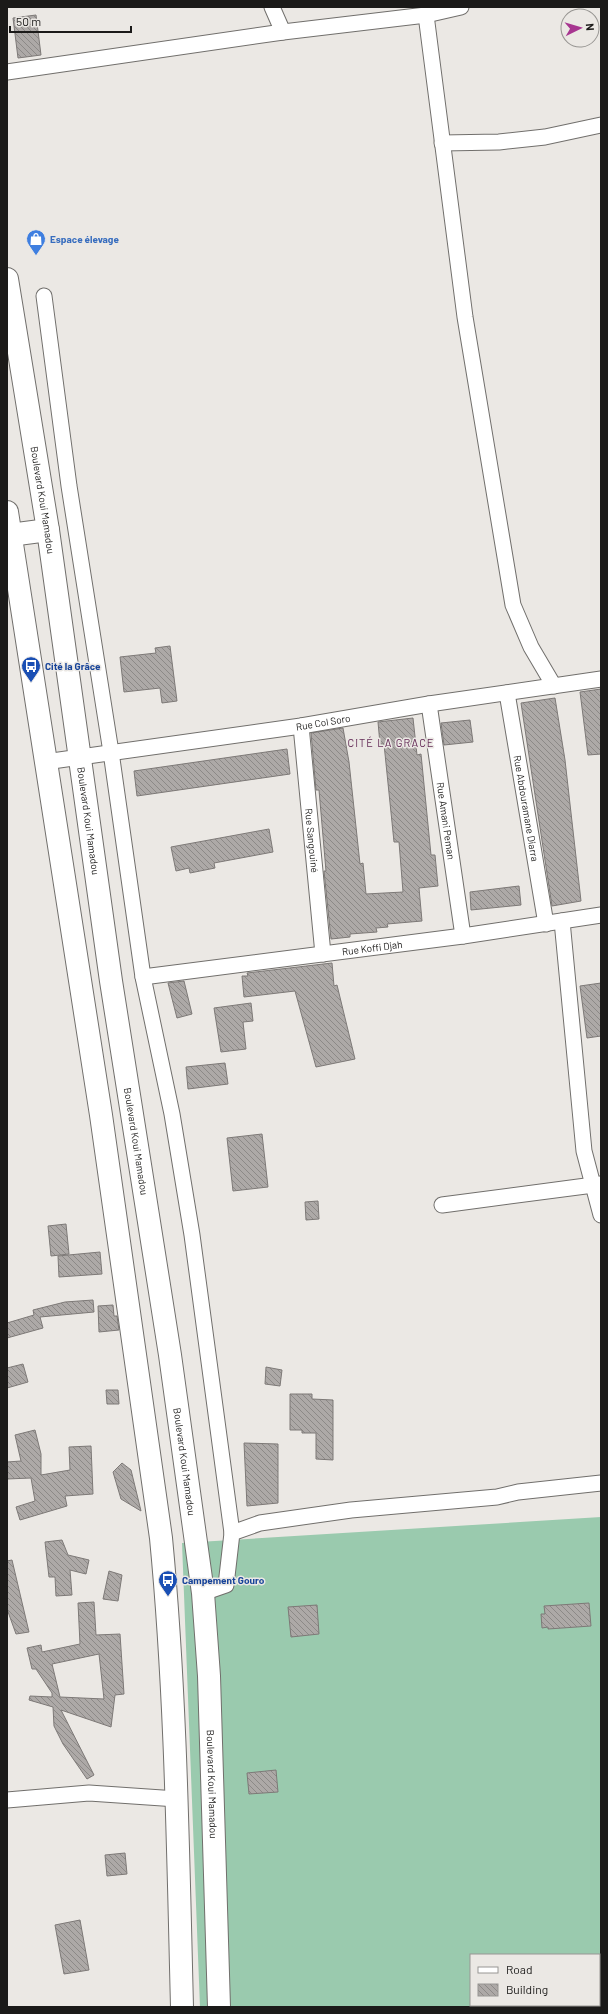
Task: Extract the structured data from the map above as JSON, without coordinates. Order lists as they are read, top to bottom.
{
  "streets": {
    "main road": ["Boulevard Koui Mamadou"],
    "street": [
      "Rue Col Soro",
      "Rue Abdouramane Diarra",
      "Rue Amani Peman",
      "Rue Sangouiné",
      "Rue Koffi Djah"
    ]
  },
  "crossings": [
    ["Boulevard Koui Mamadou", "Rue Col Soro"],
    ["Rue Col Soro", "Rue Abdouramane Diarra"],
    ["Rue Col Soro", "Rue Amani Peman"],
    ["Rue Col Soro", "Rue Sangouiné"],
    ["Rue Abdouramane Diarra", "Rue Koffi Djah"],
    ["Rue Amani Peman", "Rue Koffi Djah"],
    ["Rue Sangouiné", "Rue Koffi Djah"]
  ],
  "districts": ["CITÉ LA GRACE"],
  "places": {
    "shop": ["Espace élevage"],
    "bus stop": ["Cité la Grâce", "Campement Gouro"]
  },
  "legend": ["Road", "Building"],
  "scale_bar": "50 m",
  "north": "right"
}
